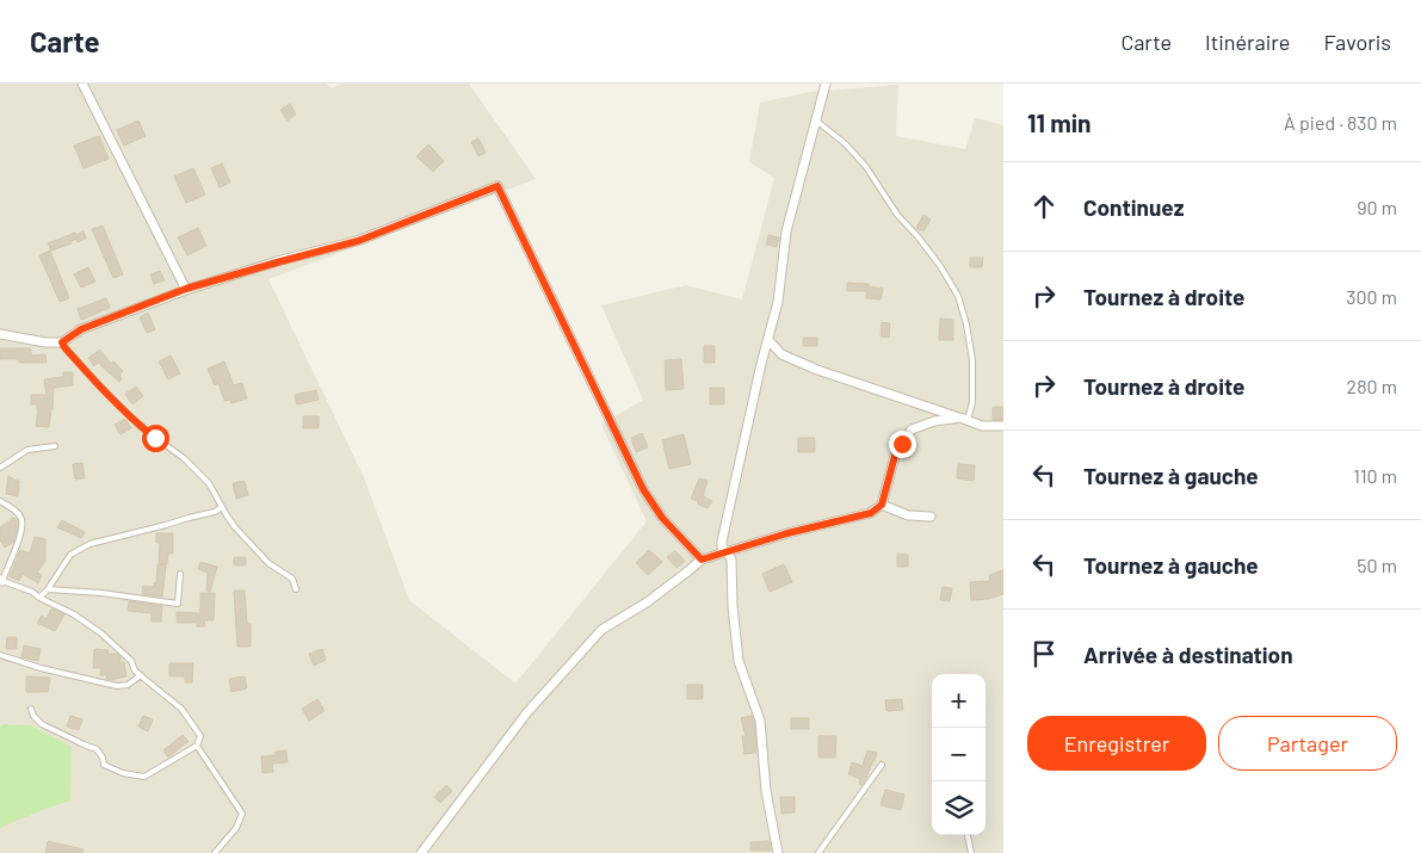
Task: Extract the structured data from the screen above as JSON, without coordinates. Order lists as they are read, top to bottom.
{
  "page": {
    "header": "Carte",
    "nav": ["Carte", "Itinéraire", "Favoris"],
    "heading": ["11 min", "À pied · 830 m"],
    "list": [
      ["Continuez", "90 m"],
      ["Tournez à droite", "300 m"],
      ["Tournez à droite", "280 m"],
      ["Tournez à gauche", "110 m"],
      ["Tournez à gauche", "50 m"],
      "Arrivée à destination"
    ],
    "map_buttons": ["+", "−"],
    "buttons": ["Enregistrer", "Partager"]
  }
}
